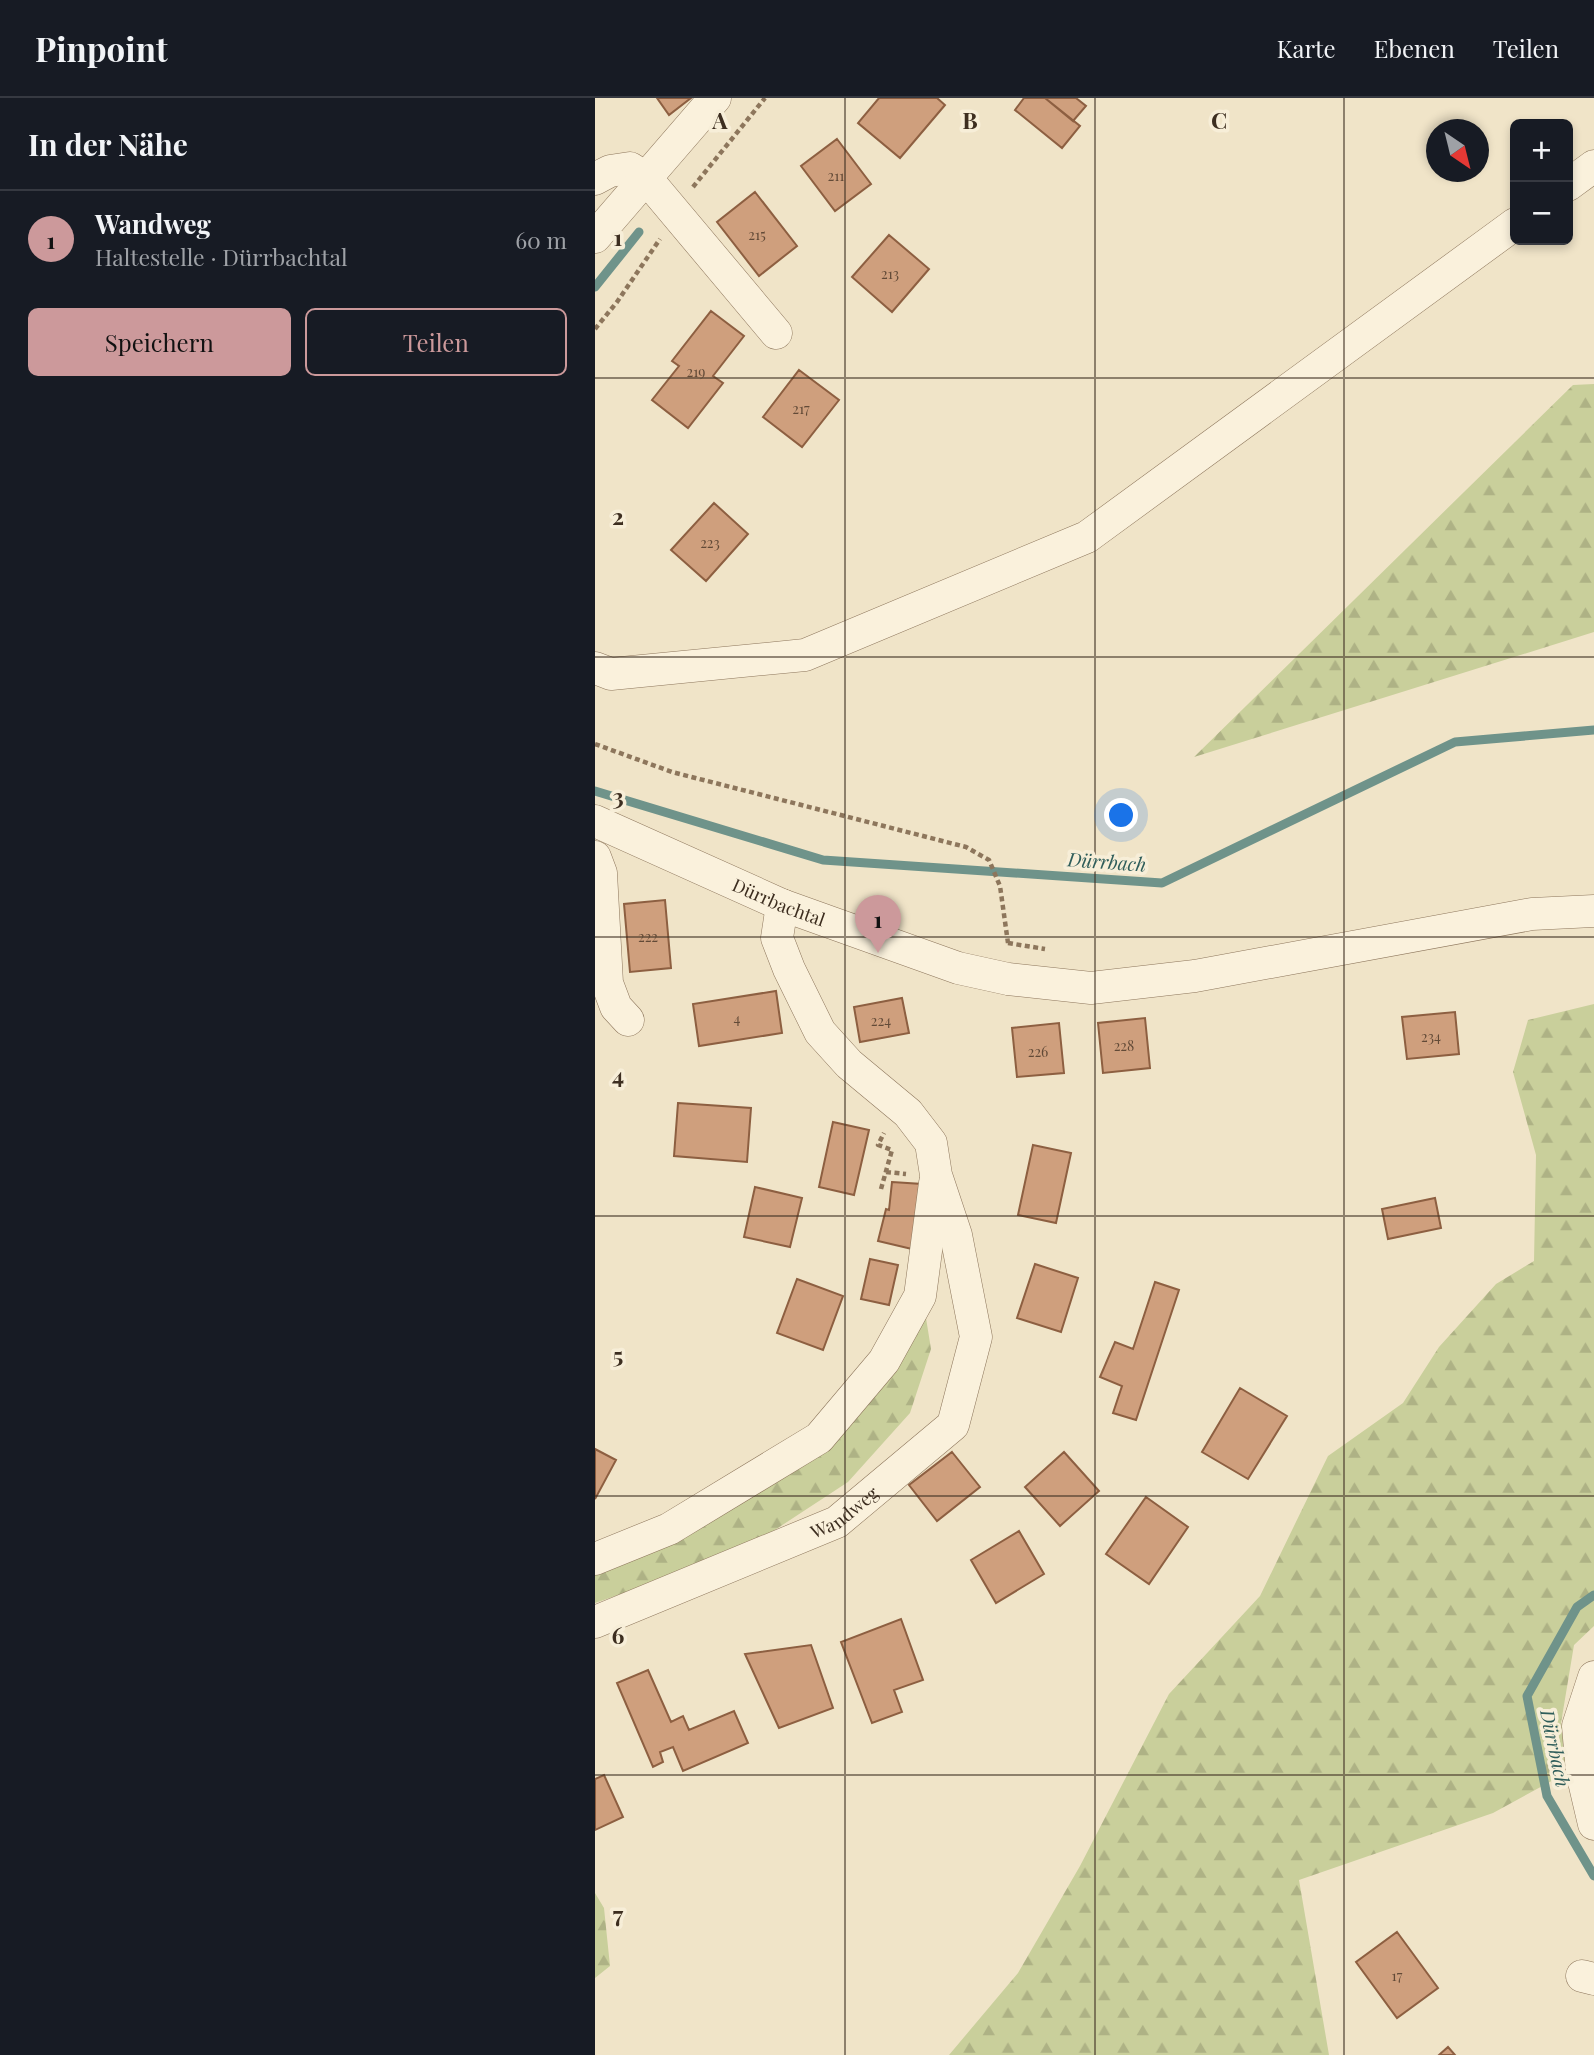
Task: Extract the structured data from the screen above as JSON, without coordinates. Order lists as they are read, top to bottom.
{
  "streets": {
    "street": ["Dürrbachtal", "Wandweg"]
  },
  "crossings": [
    ["Dürrbachtal", "Wandweg"]
  ],
  "water": ["Dürrbach"],
  "house_numbers": [
    "211",
    "215",
    "213",
    "219",
    "217",
    "223",
    "222",
    "4",
    "224",
    "234",
    "228",
    "226",
    "17"
  ],
  "north": "bottom right",
  "page": {
    "header": "Pinpoint",
    "nav": ["Karte", "Ebenen", "Teilen"],
    "heading": "In der Nähe",
    "map_buttons": ["+", "−"],
    "list": [
      {
        "mark": "1",
        "name": "Wandweg",
        "note": "Haltestelle · Dürrbachtal",
        "value": "60 m"
      }
    ],
    "buttons": ["Speichern", "Teilen"],
    "pins": "1"
  },
  "grid": {
    "columns": ["A", "B", "C"],
    "rows": [
      "1",
      "2",
      "3",
      "4",
      "5",
      "6",
      "7"
    ]
  }
}
